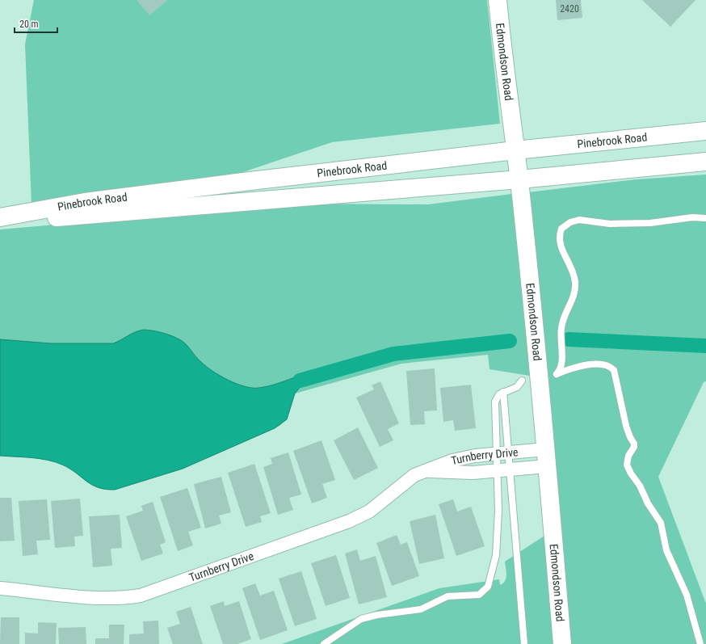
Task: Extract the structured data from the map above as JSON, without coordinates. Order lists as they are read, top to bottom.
{
  "streets": {
    "street": ["Edmondson Road", "Pinebrook Road", "Turnberry Drive"]
  },
  "crossings": [
    ["Edmondson Road", "Pinebrook Road"],
    ["Edmondson Road", "Turnberry Drive"]
  ],
  "house_numbers": ["2420"],
  "scale_bar": "20 m"
}
